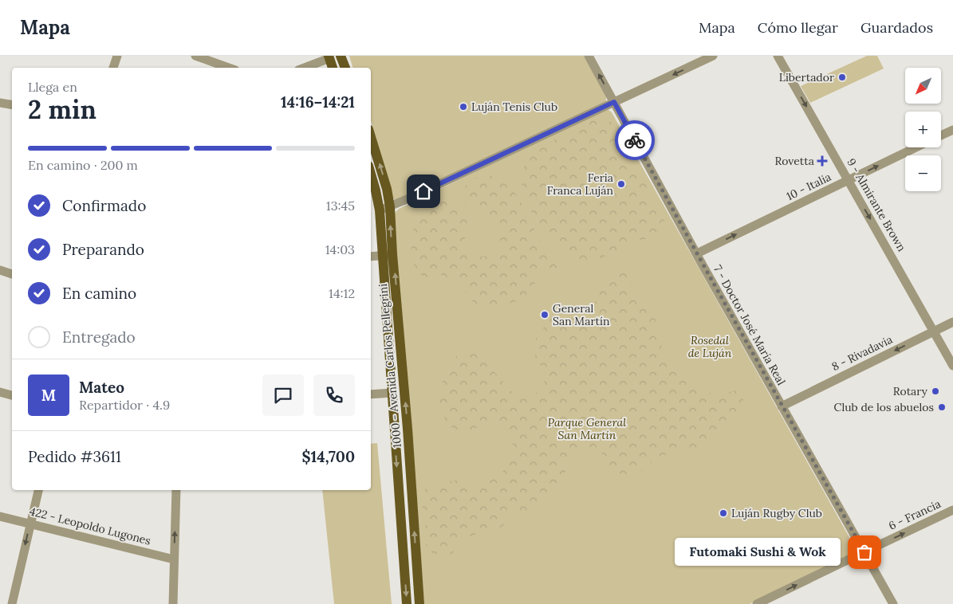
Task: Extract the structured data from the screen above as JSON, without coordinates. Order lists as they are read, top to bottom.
{
  "streets": {
    "main road": ["1000 - Avenida Carlos Pellegrini"],
    "street": [
      "10 - Italia",
      "9 - Almirante Brown",
      "7 - Doctor José María Real",
      "8 - Rivadavia",
      "6 - Francia",
      "422 - Leopoldo Lugones"
    ]
  },
  "crossings": [
    ["10 - Italia", "9 - Almirante Brown"],
    ["10 - Italia", "7 - Doctor José María Real"],
    ["9 - Almirante Brown", "8 - Rivadavia"],
    ["7 - Doctor José María Real", "8 - Rivadavia"],
    ["7 - Doctor José María Real", "6 - Francia"]
  ],
  "one_way": [
    "10 - Italia",
    "9 - Almirante Brown",
    "8 - Rivadavia",
    "6 - Francia"
  ],
  "parks": ["Rosedal de Luján", "Parque General San Martín"],
  "places": {
    "other": [
      "Libertador",
      "Luján Tenis Club",
      "Feria Franca Luján",
      "General San Martín",
      "Rotary",
      "Club de los abuelos",
      "Luján Rugby Club",
      "Futomaki Sushi & Wok"
    ],
    "health": ["Rovetta"]
  },
  "north": "bottom left",
  "page": {
    "header": "Mapa",
    "nav": ["Mapa", "Cómo llegar", "Guardados"],
    "map_buttons": ["+", "−"],
    "heading": ["2 min", "Llega en", "14:16–14:21"],
    "panel": [
      "Mateo",
      "Repartidor · 4.9",
      "Pedido #3611",
      "$14,700"
    ],
    "bar": "En camino · 200 m",
    "list": [
      ["Confirmado", "13:45"],
      ["Preparando", "14:03"],
      ["En camino", "14:12"],
      "Entregado"
    ],
    "round": "M",
    "bubble": "Futomaki Sushi & Wok"
  }
}
